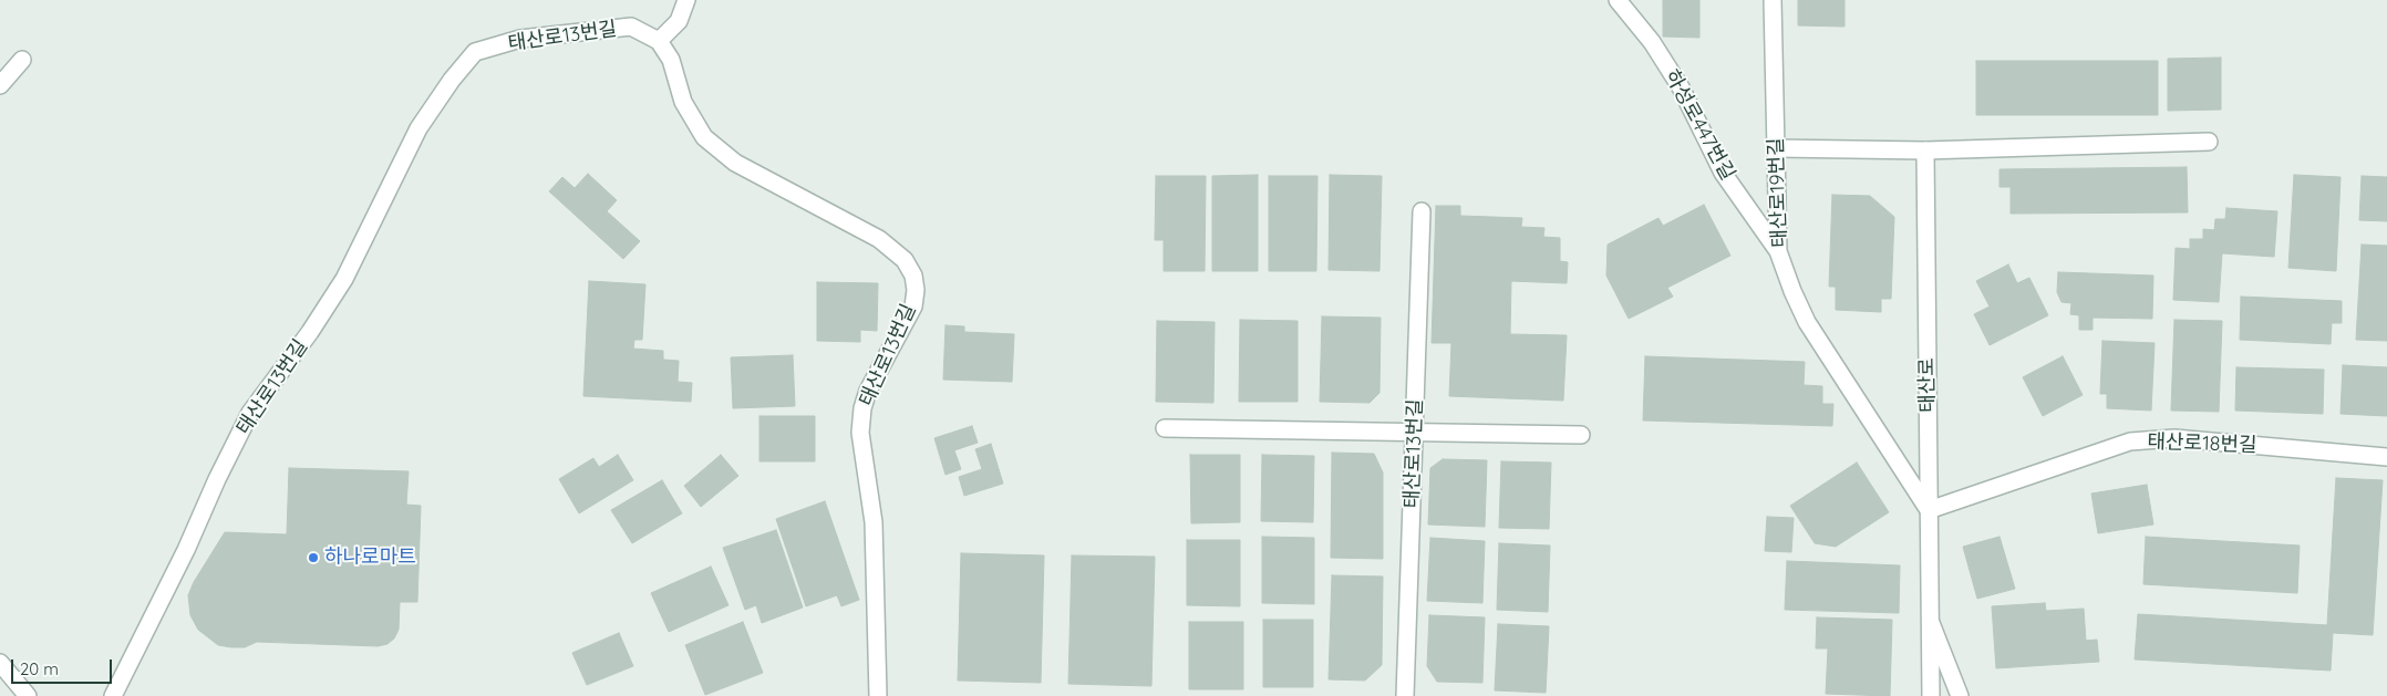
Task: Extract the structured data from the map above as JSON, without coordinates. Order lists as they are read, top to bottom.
{
  "streets": {
    "street": [
      "태산로13번길",
      "하성로447번길",
      "태산로19번길",
      "태산로",
      "태산로18번길"
    ]
  },
  "crossings": [
    ["하성로447번길", "태산로19번길"],
    ["태산로19번길", "태산로"],
    ["태산로19번길", "태산로18번길"],
    ["태산로", "태산로18번길"]
  ],
  "places": ["하나로마트"],
  "scale_bar": "20 m"
}
